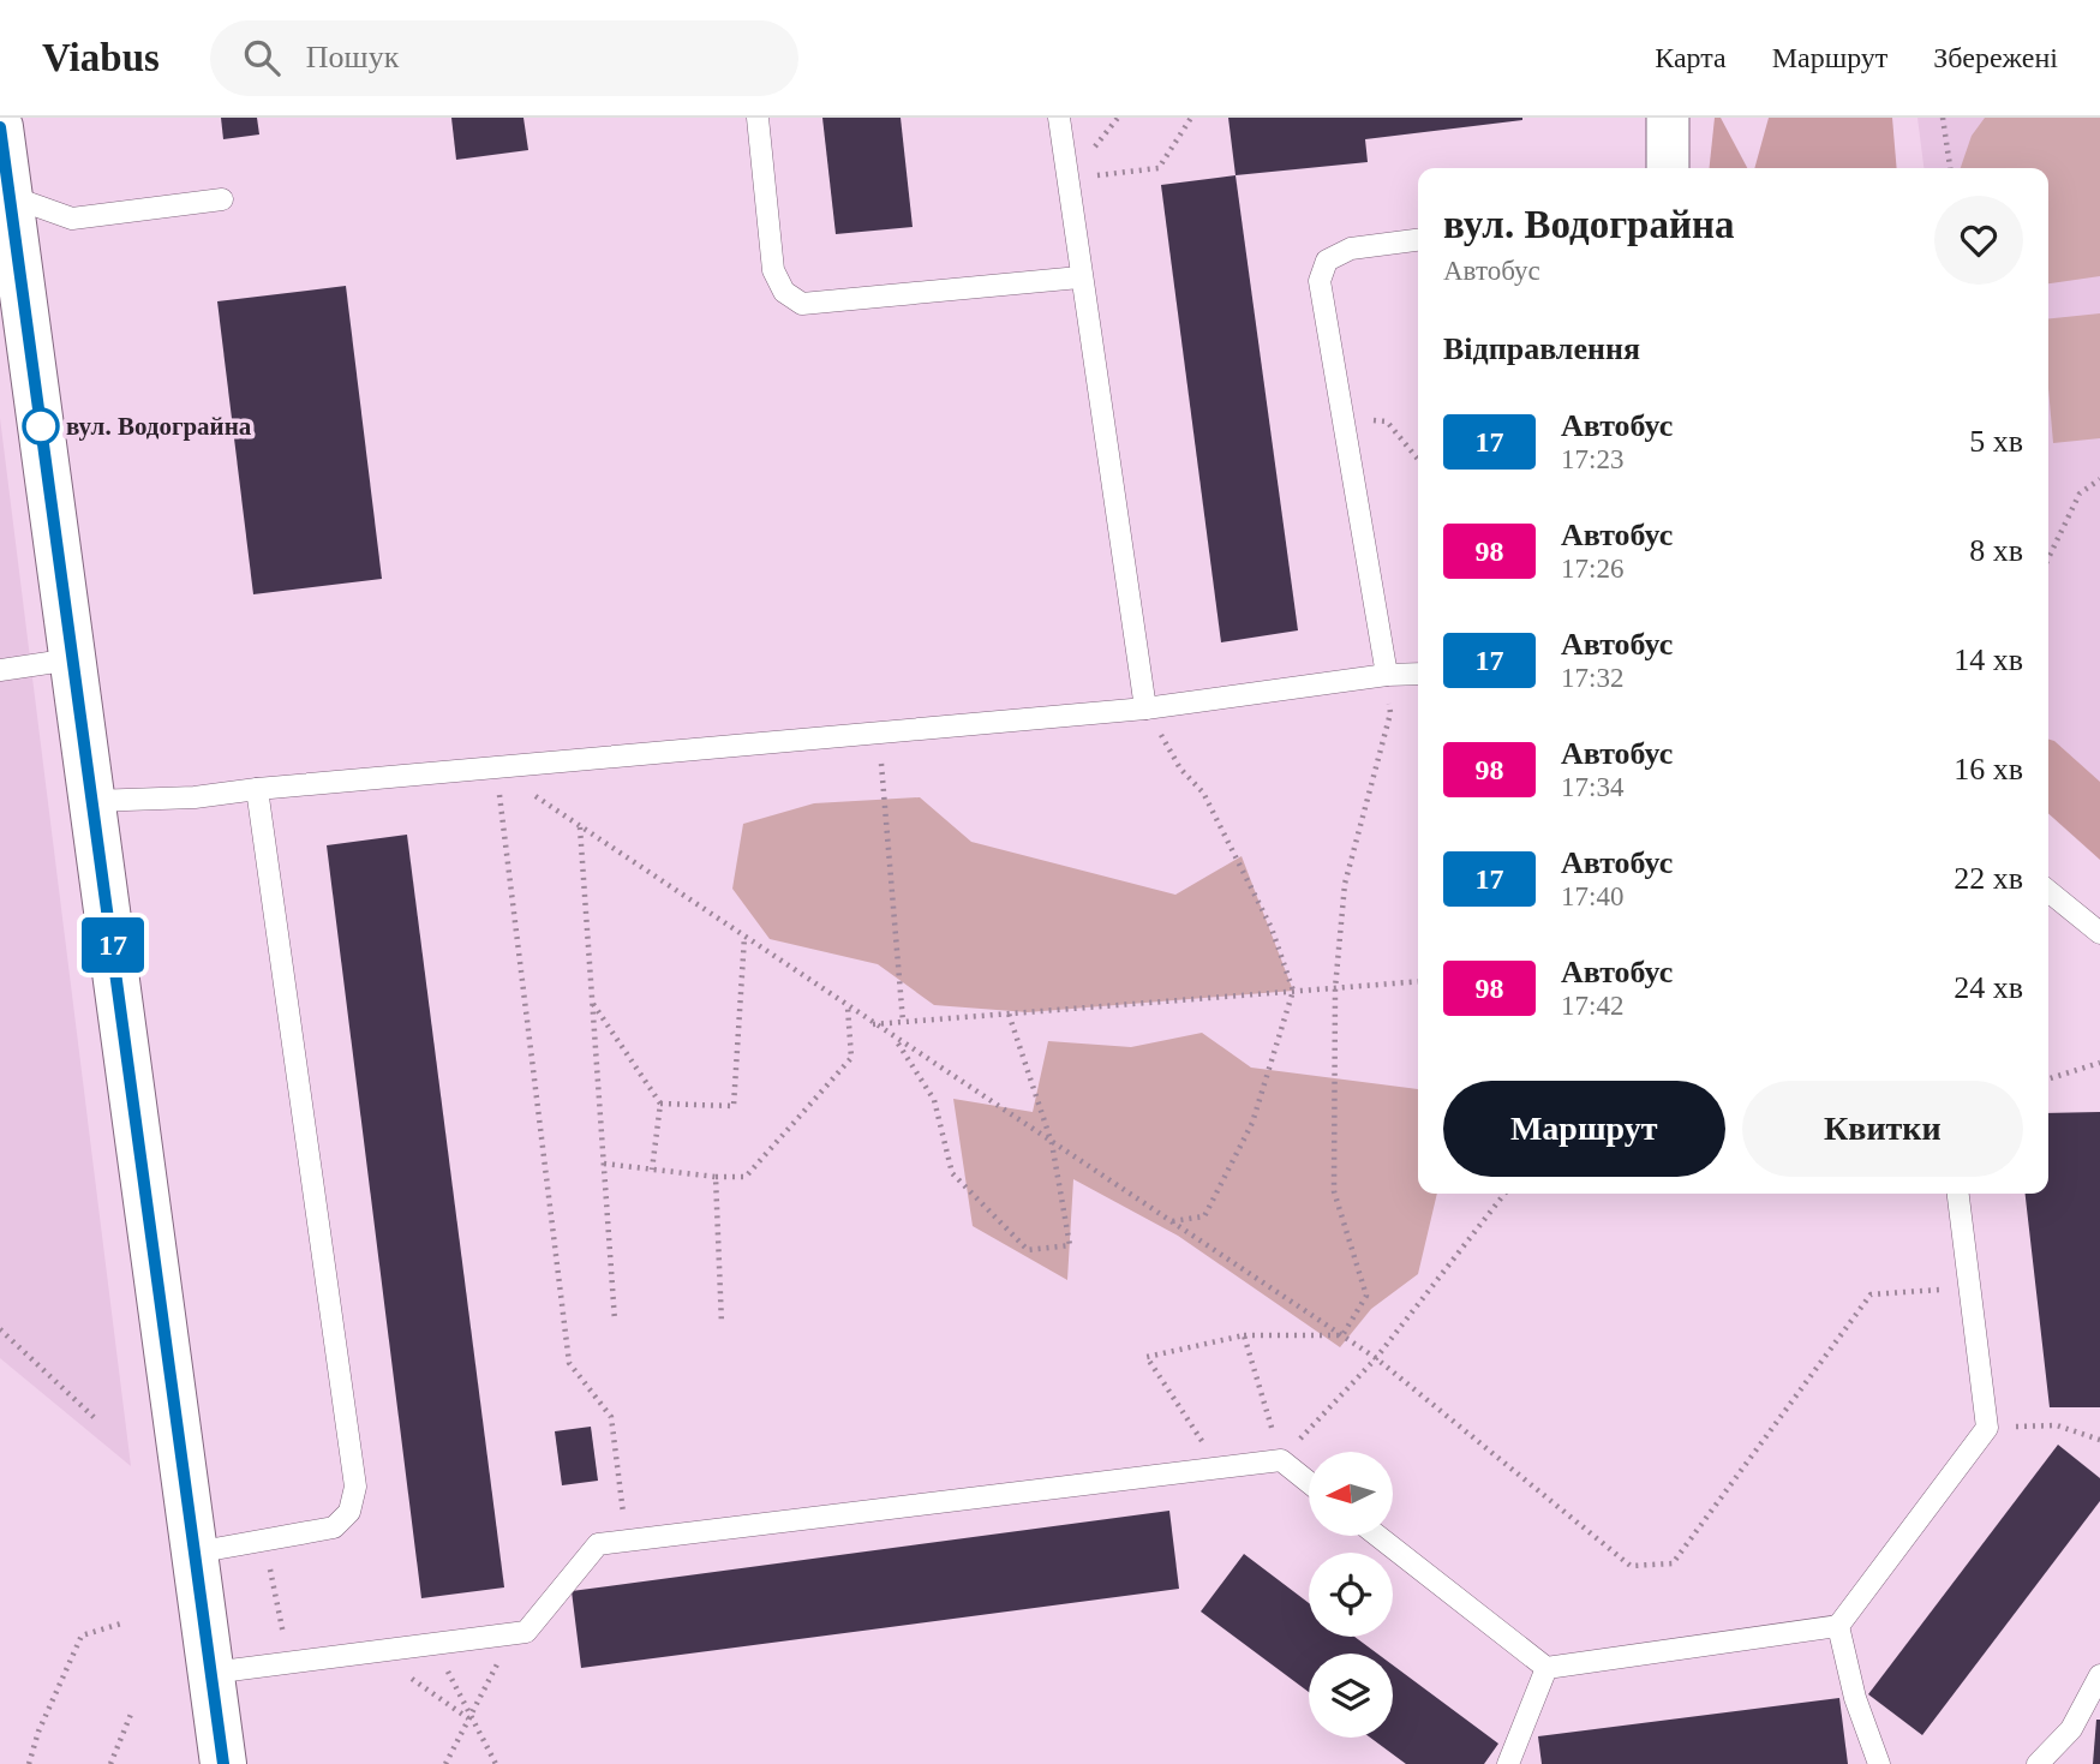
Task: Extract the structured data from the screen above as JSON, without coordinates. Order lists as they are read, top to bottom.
{
  "places": ["вул. Водограйна"],
  "lines": ["bus line 17"],
  "north": "left",
  "page": {
    "header": "Viabus",
    "search": "Пошук",
    "nav": ["Карта", "Маршрут", "Збережені"],
    "on_map": "17",
    "heading": [
      ["вул. Водограйна", "Автобус"],
      "Відправлення"
    ],
    "list": [
      {
        "mark": "17",
        "name": "Автобус",
        "note": "17:23",
        "value": "5 хв"
      },
      {
        "mark": "98",
        "name": "Автобус",
        "note": "17:26",
        "value": "8 хв"
      },
      {
        "mark": "17",
        "name": "Автобус",
        "note": "17:32",
        "value": "14 хв"
      },
      {
        "mark": "98",
        "name": "Автобус",
        "note": "17:34",
        "value": "16 хв"
      },
      {
        "mark": "17",
        "name": "Автобус",
        "note": "17:40",
        "value": "22 хв"
      },
      {
        "mark": "98",
        "name": "Автобус",
        "note": "17:42",
        "value": "24 хв"
      }
    ],
    "buttons": ["Маршрут", "Квитки"]
  }
}
